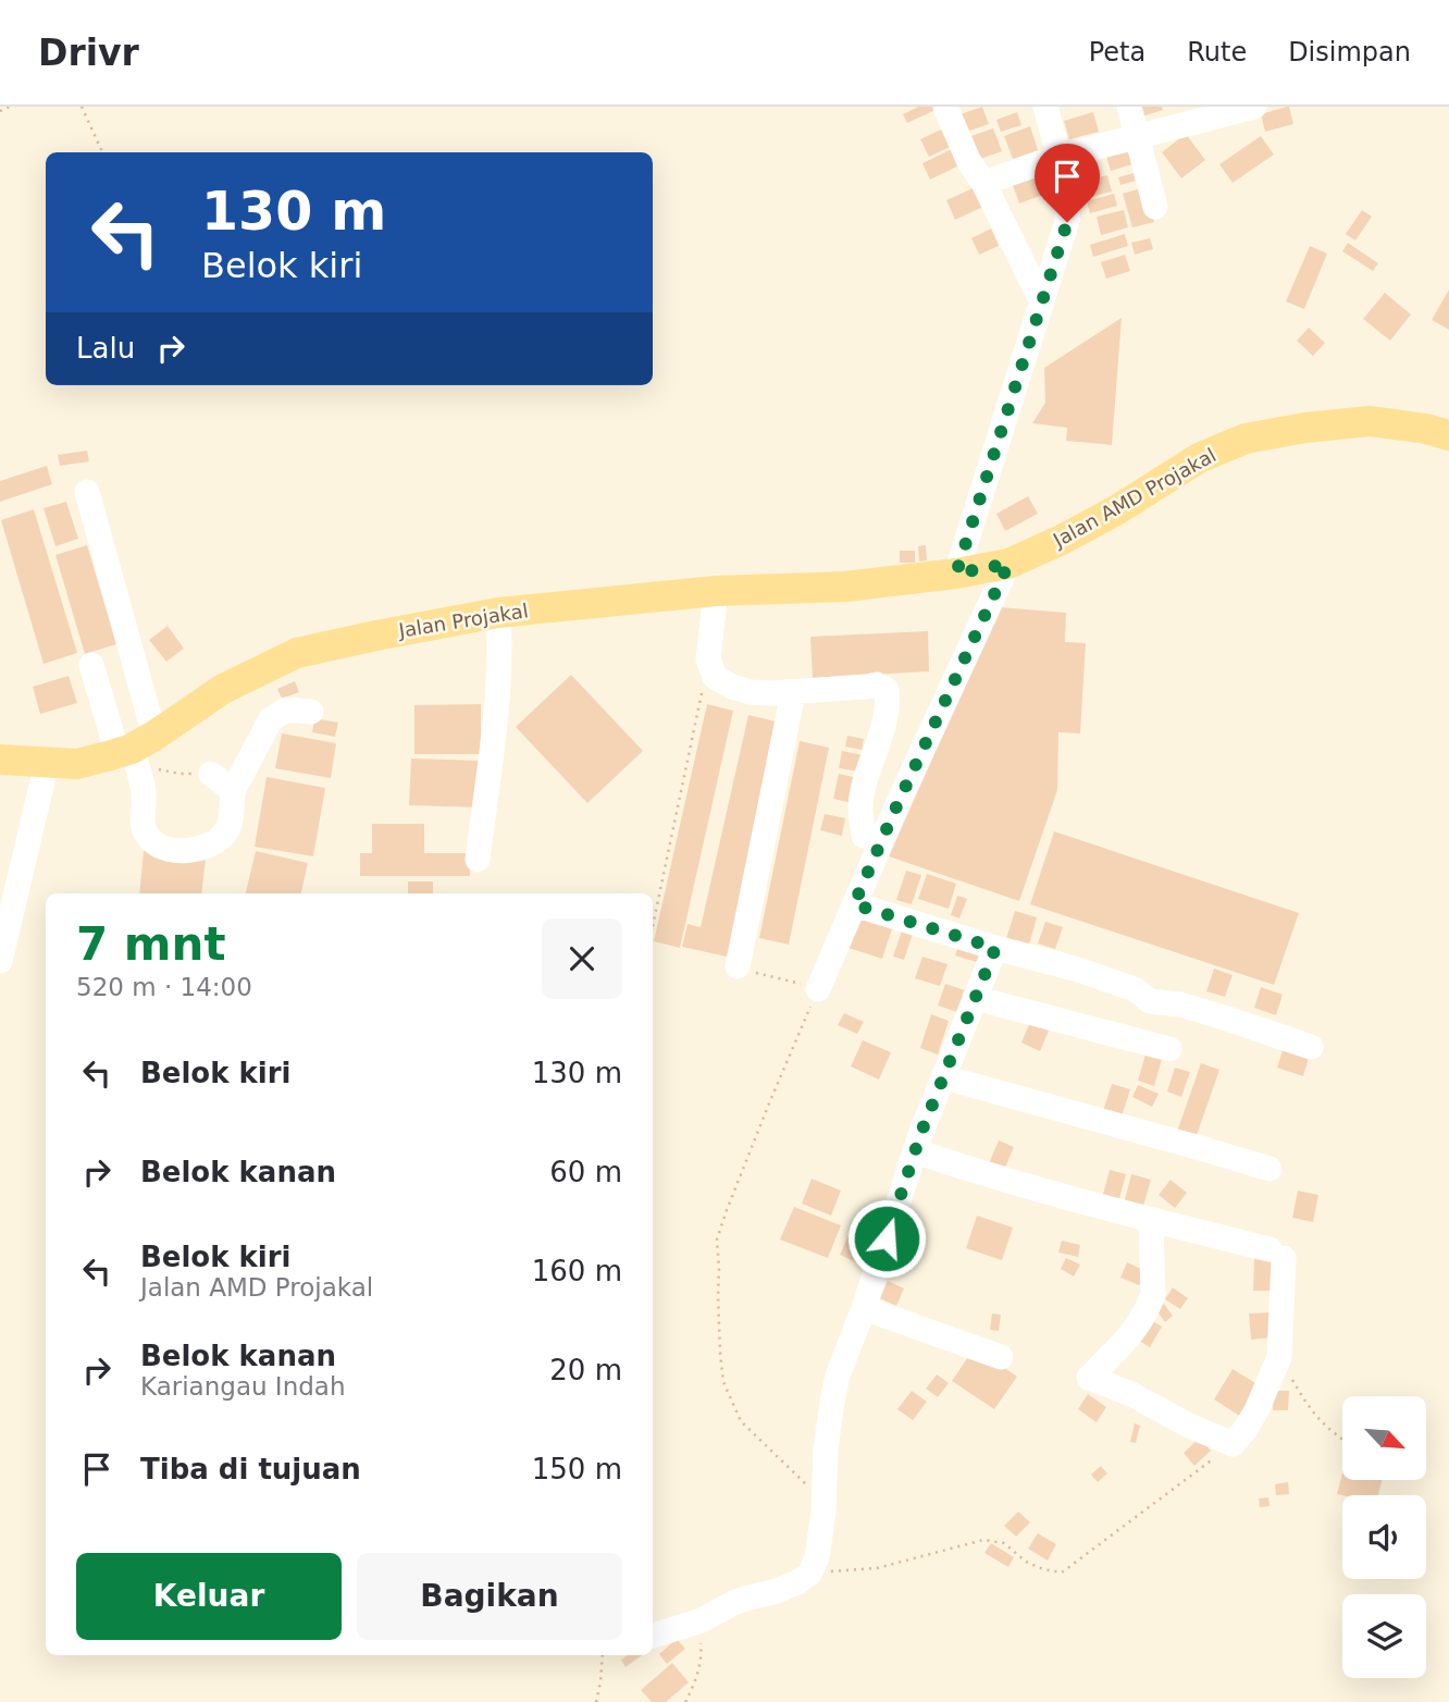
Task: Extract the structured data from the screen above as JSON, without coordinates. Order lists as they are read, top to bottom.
{
  "streets": {
    "main road": ["Jalan AMD Projakal", "Jalan Projakal"]
  },
  "crossings": [
    ["Jalan AMD Projakal", "Jalan Projakal"]
  ],
  "north": "bottom right",
  "page": {
    "header": "Drivr",
    "nav": ["Peta", "Rute", "Disimpan"],
    "turn": ["130 m", "Belok kiri"],
    "then": "Lalu",
    "heading": ["7 mnt", "520 m · 14:00"],
    "list": [
      {
        "name": "Belok kiri",
        "value": "130 m"
      },
      {
        "name": "Belok kanan",
        "value": "60 m"
      },
      {
        "name": "Belok kiri",
        "note": "Jalan AMD Projakal",
        "value": "160 m"
      },
      {
        "name": "Belok kanan",
        "note": "Kariangau Indah",
        "value": "20 m"
      },
      {
        "name": "Tiba di tujuan",
        "value": "150 m"
      }
    ],
    "buttons": ["Keluar", "Bagikan"]
  }
}
